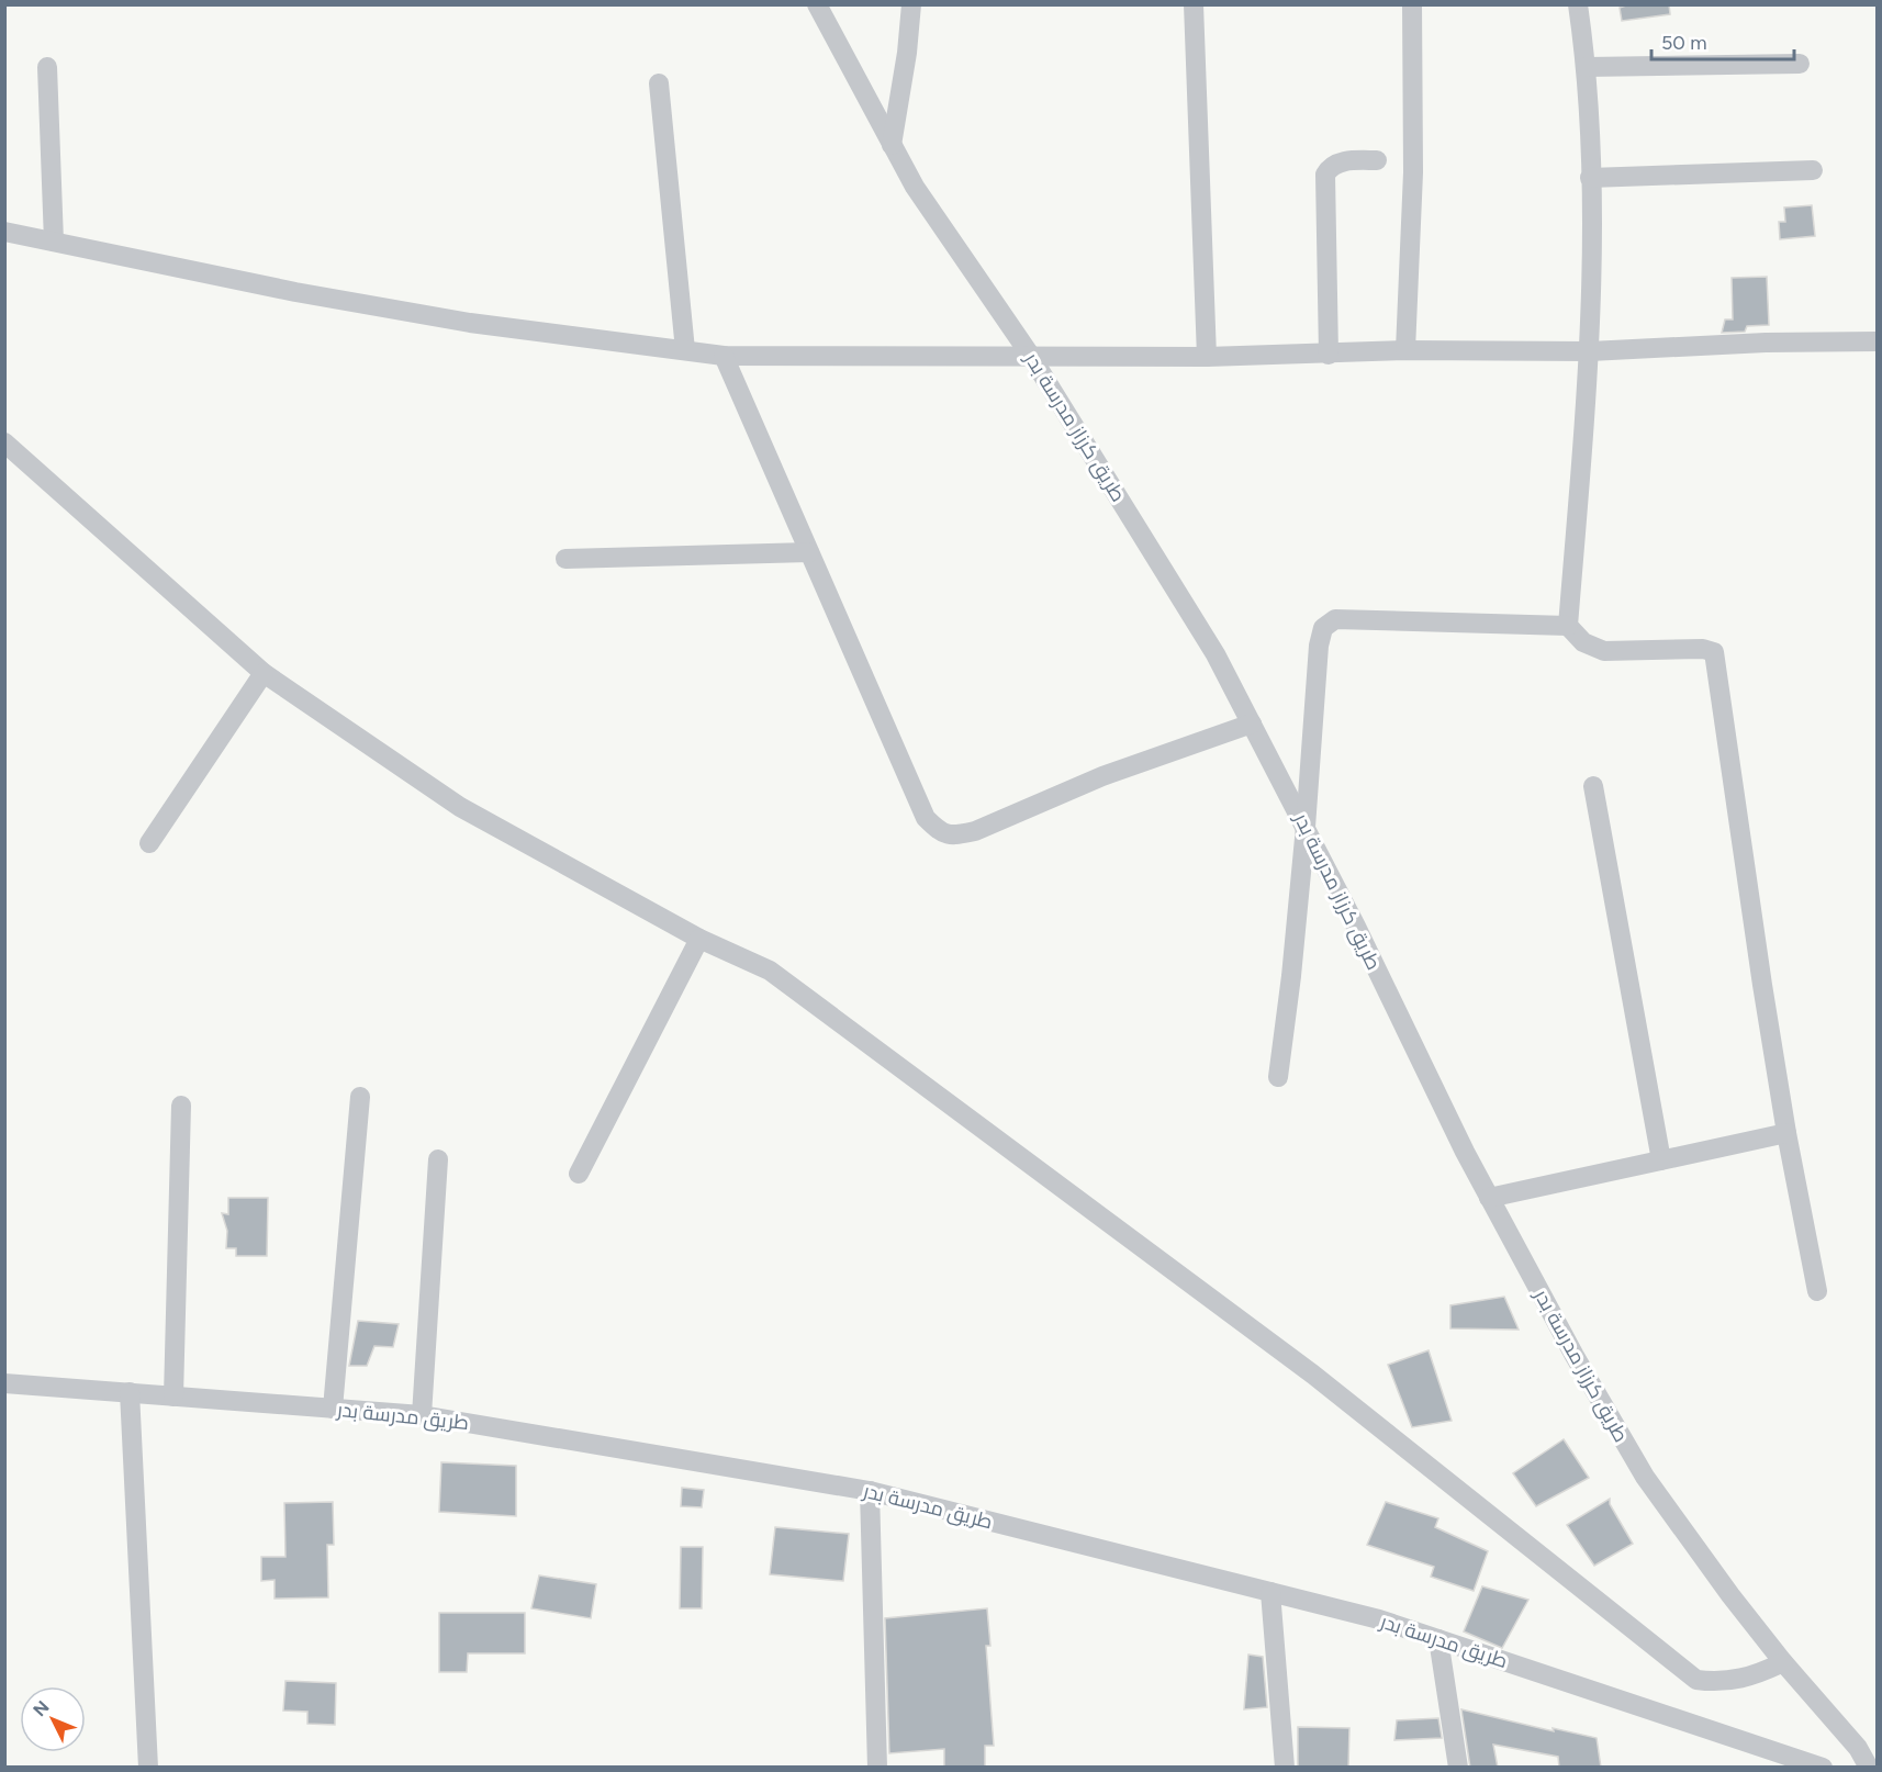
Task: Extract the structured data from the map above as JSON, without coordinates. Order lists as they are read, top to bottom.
{
  "streets": {
    "street": ["طريق كرزاز مدرسة بدر", "طريق مدرسة بدر"]
  },
  "scale_bar": "50 m",
  "north": "top left"
}
